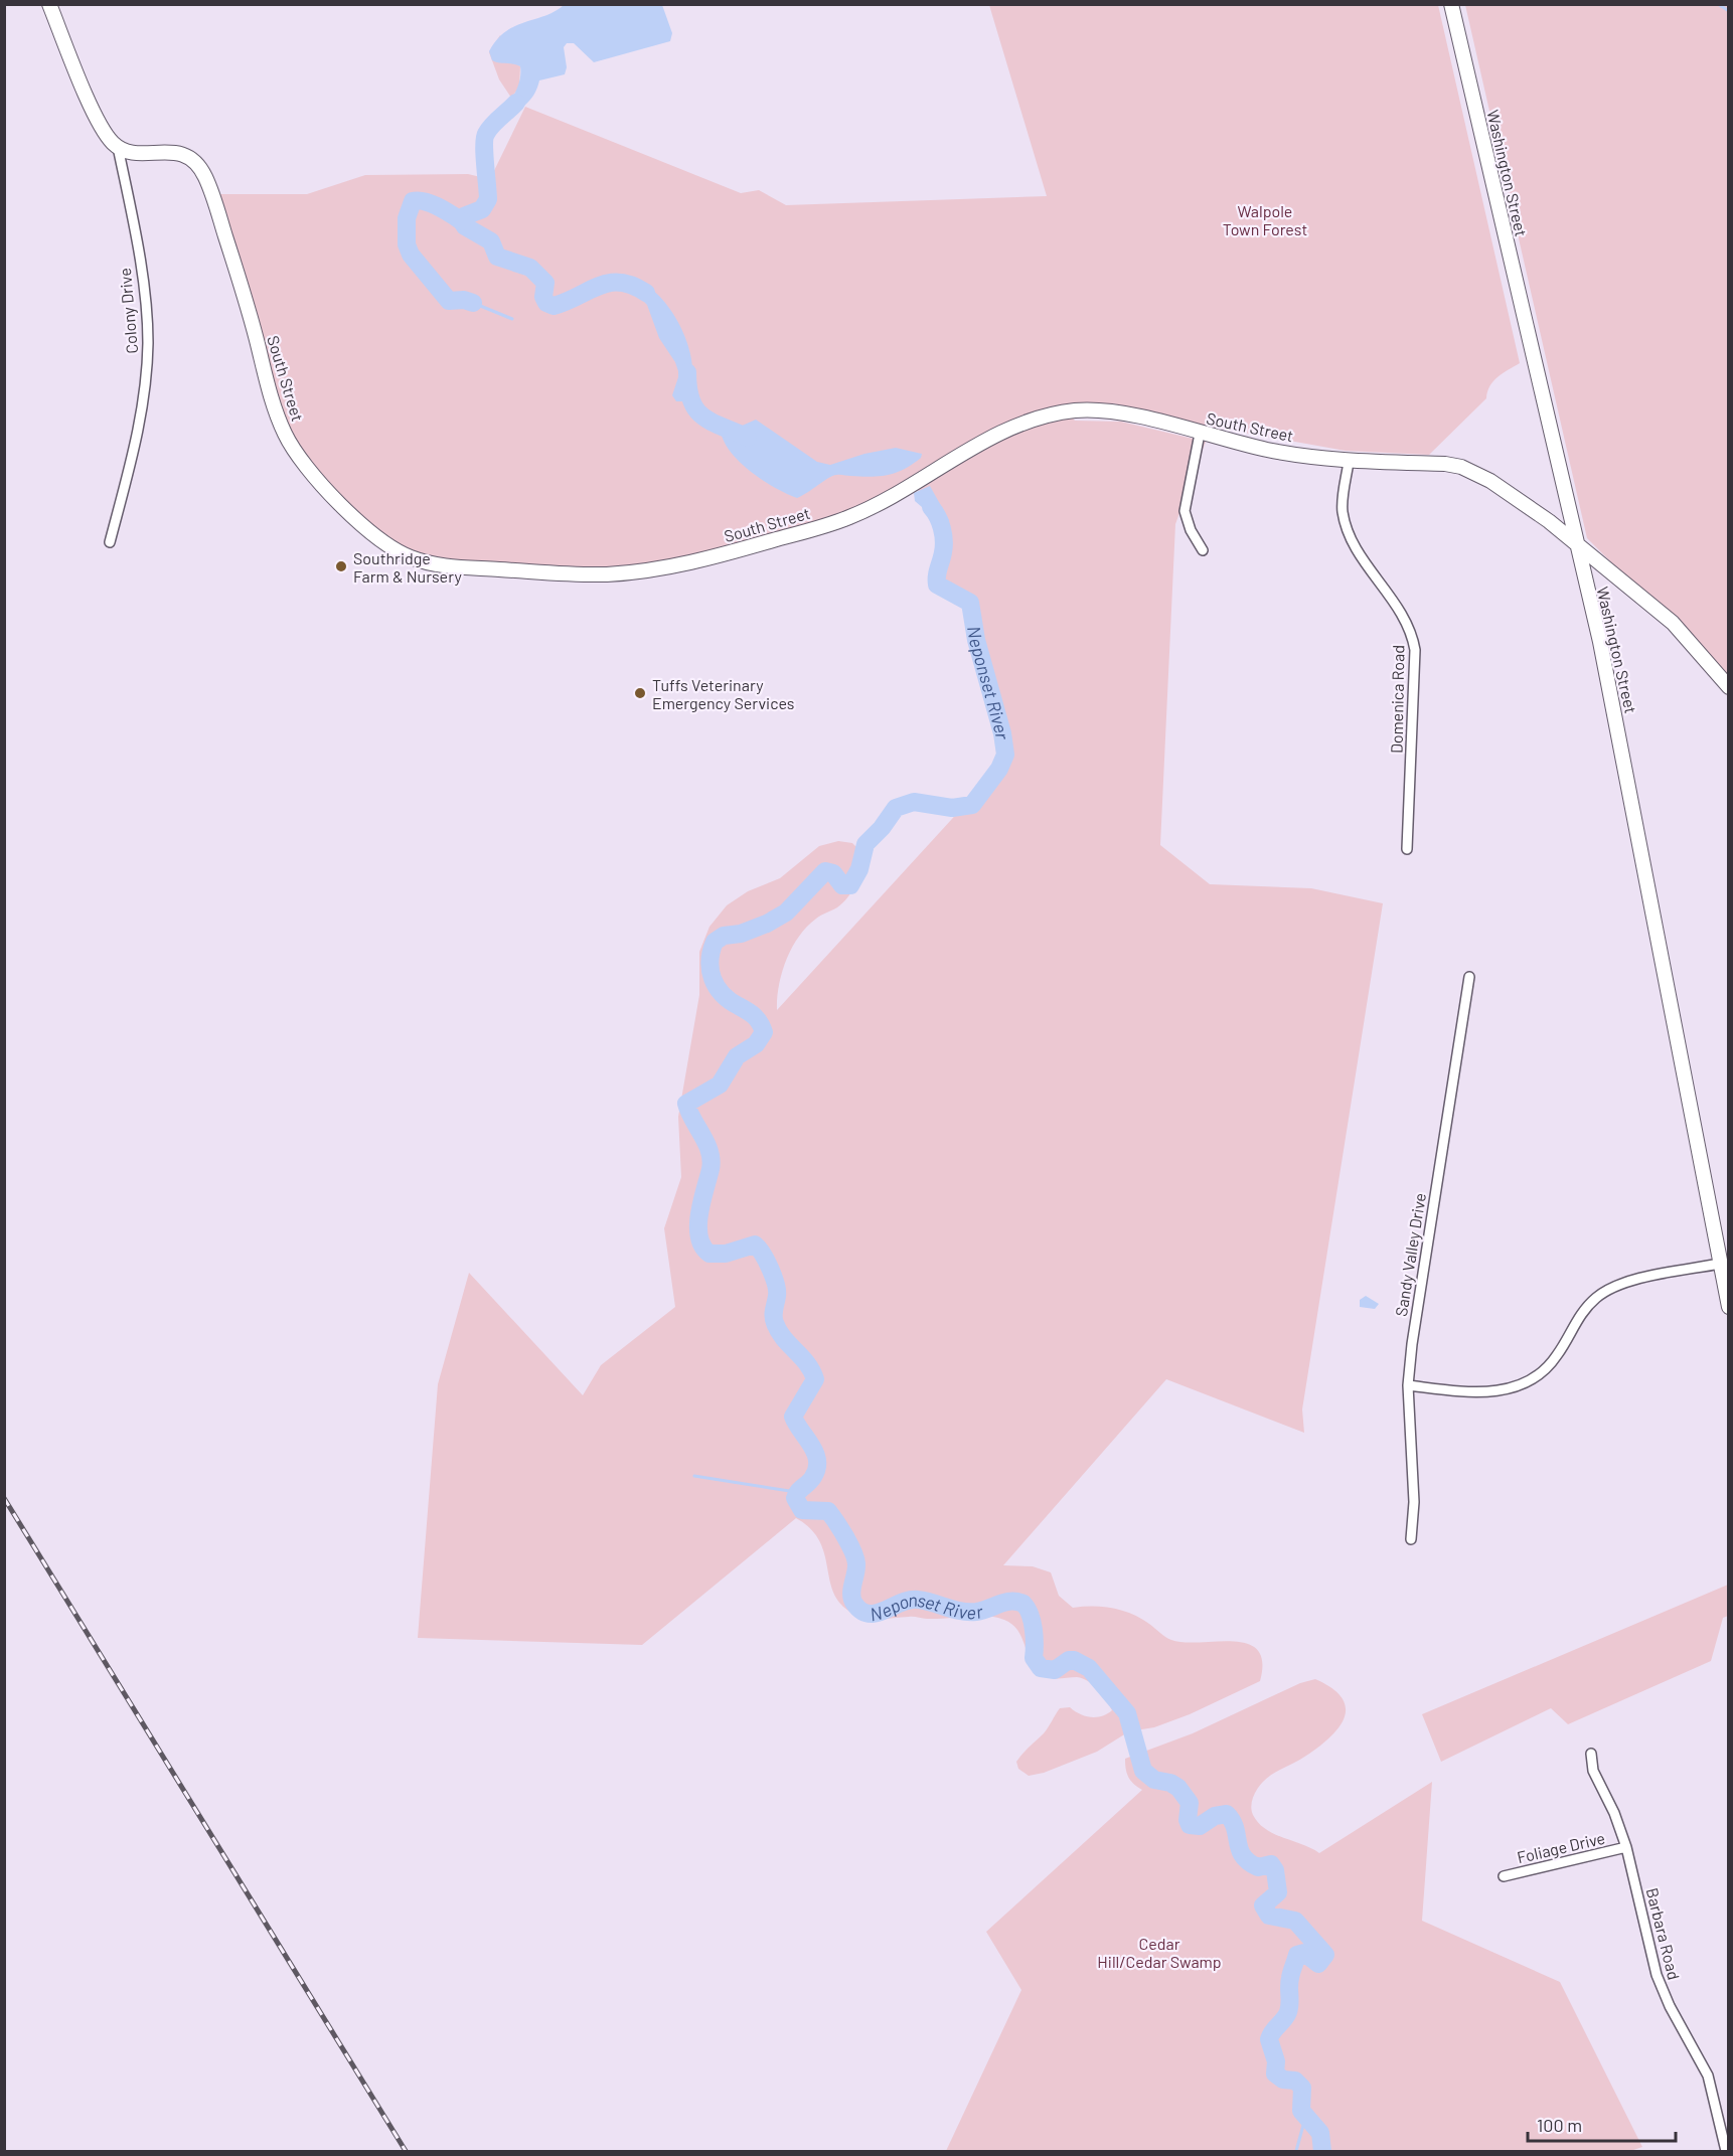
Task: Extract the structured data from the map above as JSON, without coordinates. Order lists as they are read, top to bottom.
{
  "streets": {
    "street": [
      "Washington Street",
      "Colony Drive",
      "South Street",
      "Domenica Road",
      "Sandy Valley Drive",
      "Foliage Drive",
      "Barbara Road"
    ]
  },
  "crossings": [
    ["Washington Street", "South Street"],
    ["Colony Drive", "South Street"],
    ["South Street", "Domenica Road"],
    ["Foliage Drive", "Barbara Road"]
  ],
  "water": ["Neponset River"],
  "parks": ["Walpole Town Forest", "Cedar Hill/Cedar Swamp"],
  "places": ["Southridge Farm & Nursery", "Tuffs Veterinary Emergency Services"],
  "scale_bar": "100 m"
}
